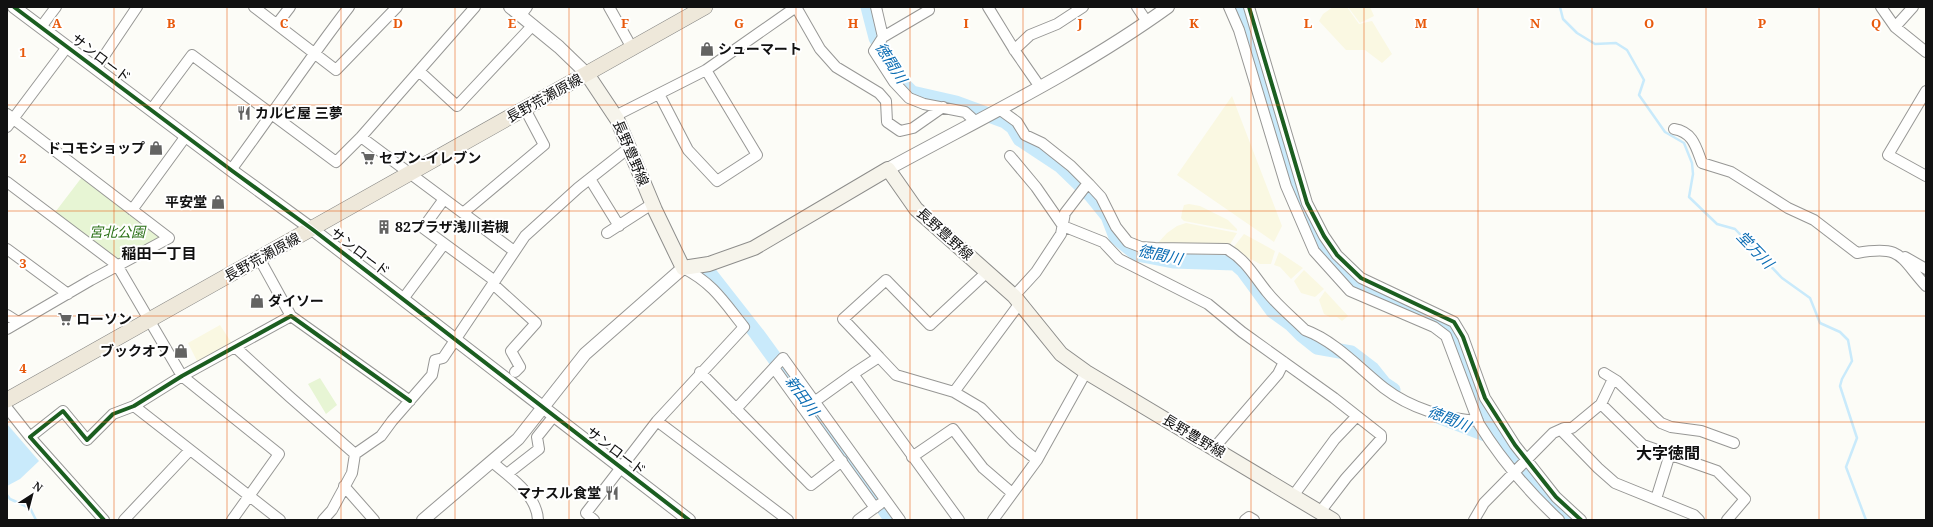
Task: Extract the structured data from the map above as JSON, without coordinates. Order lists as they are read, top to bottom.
{
  "streets": {
    "main road": ["長野荒瀬原線", "長野豊野線"],
    "street": ["サンロード"]
  },
  "crossings": [
    ["サンロード", "長野荒瀬原線"],
    ["長野荒瀬原線", "長野豊野線"]
  ],
  "districts": ["稲田一丁目", "大字徳間"],
  "water": ["徳間川", "堂万川", "新田川"],
  "parks": ["宮北公園"],
  "places": {
    "shop": [
      "シューマート",
      "ドコモショップ",
      "平安堂",
      "ダイソー",
      "ブックオフ"
    ],
    "restaurant": ["カルビ屋 三夢", "マナスル食堂"],
    "supermarket": ["セブン-イレブン", "ローソン"],
    "building": ["82プラザ浅川若槻"]
  },
  "north": "top right",
  "grid": {
    "columns": [
      "A",
      "B",
      "C",
      "D",
      "E",
      "F",
      "G",
      "H",
      "I",
      "J",
      "K",
      "L",
      "M",
      "N",
      "O",
      "P",
      "Q"
    ],
    "rows": [
      "1",
      "2",
      "3",
      "4"
    ]
  }
}
